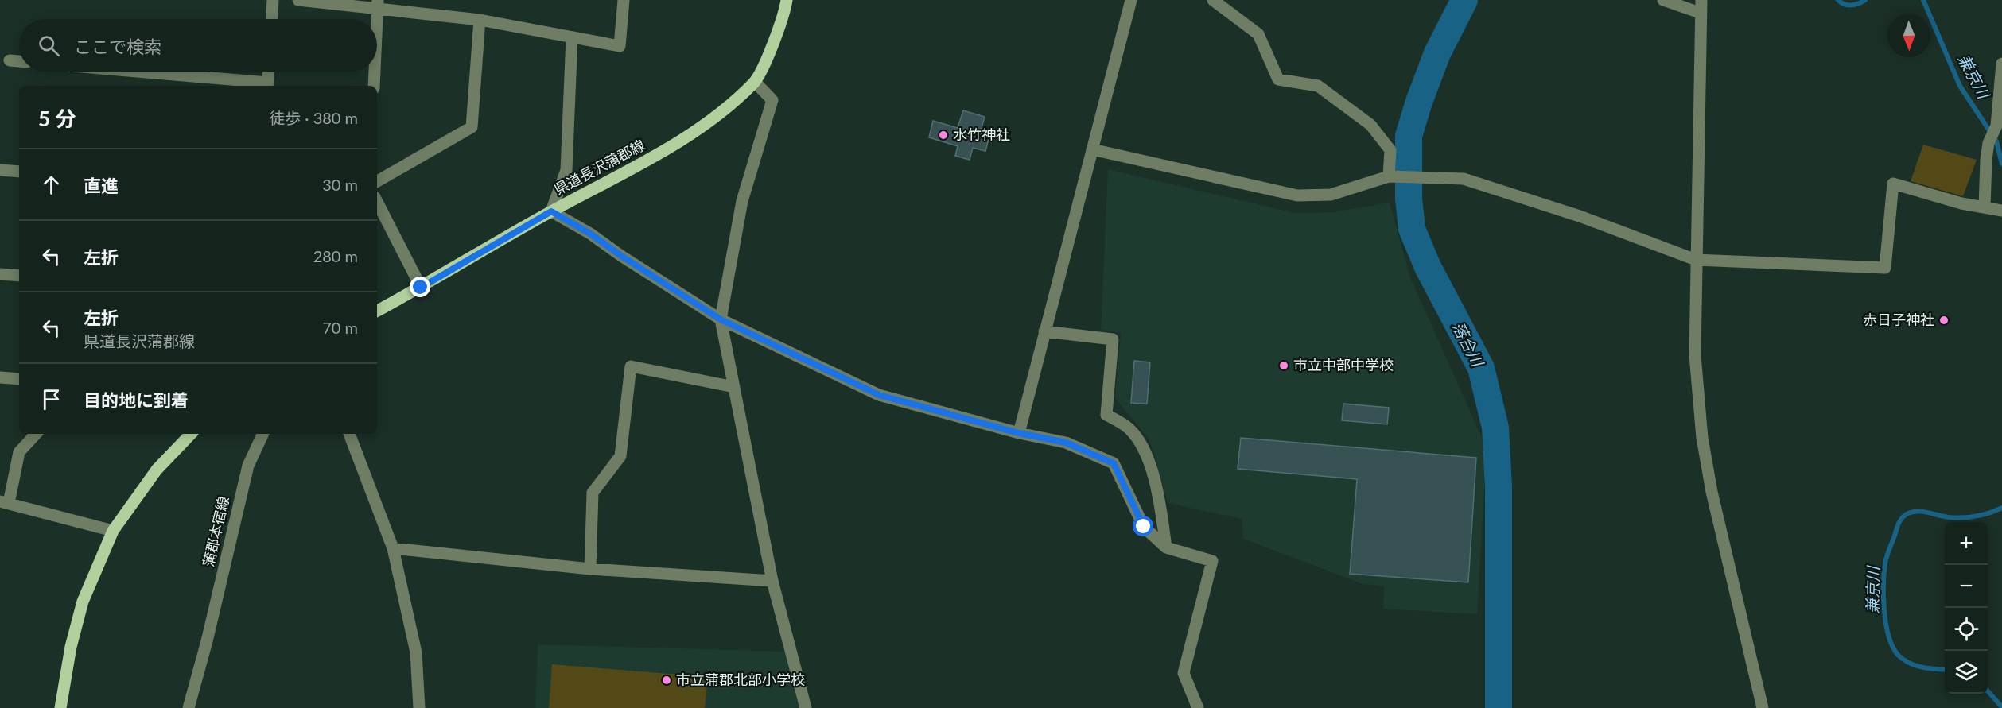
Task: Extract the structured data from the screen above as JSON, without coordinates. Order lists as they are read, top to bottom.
{
  "streets": {
    "main road": ["県道長沢蒲郡線"],
    "street": ["蒲郡本宿線"]
  },
  "water": ["兼京川", "落合川"],
  "places": [
    "水竹神社",
    "赤日子神社",
    "市立中部中学校",
    "市立蒲郡北部小学校"
  ],
  "north": "bottom",
  "page": {
    "search": "ここで検索",
    "heading": ["5 分", "徒歩 · 380 m"],
    "list": [
      ["直進", "30 m"],
      ["左折", "280 m"],
      ["左折", "県道長沢蒲郡線", "70 m"],
      "目的地に到着"
    ],
    "map_buttons": ["+", "−"]
  }
}
